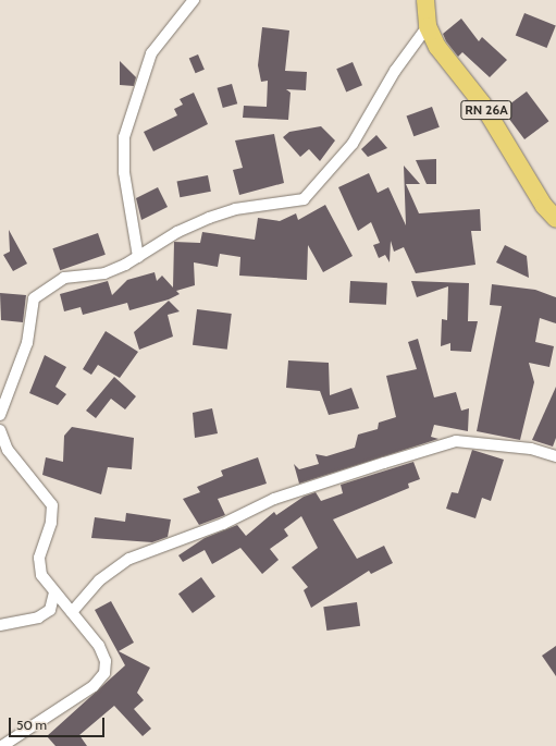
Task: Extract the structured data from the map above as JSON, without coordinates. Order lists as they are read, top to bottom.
{
  "streets": {
    "main road": ["RN 26A"]
  },
  "scale_bar": "50 m"
}
